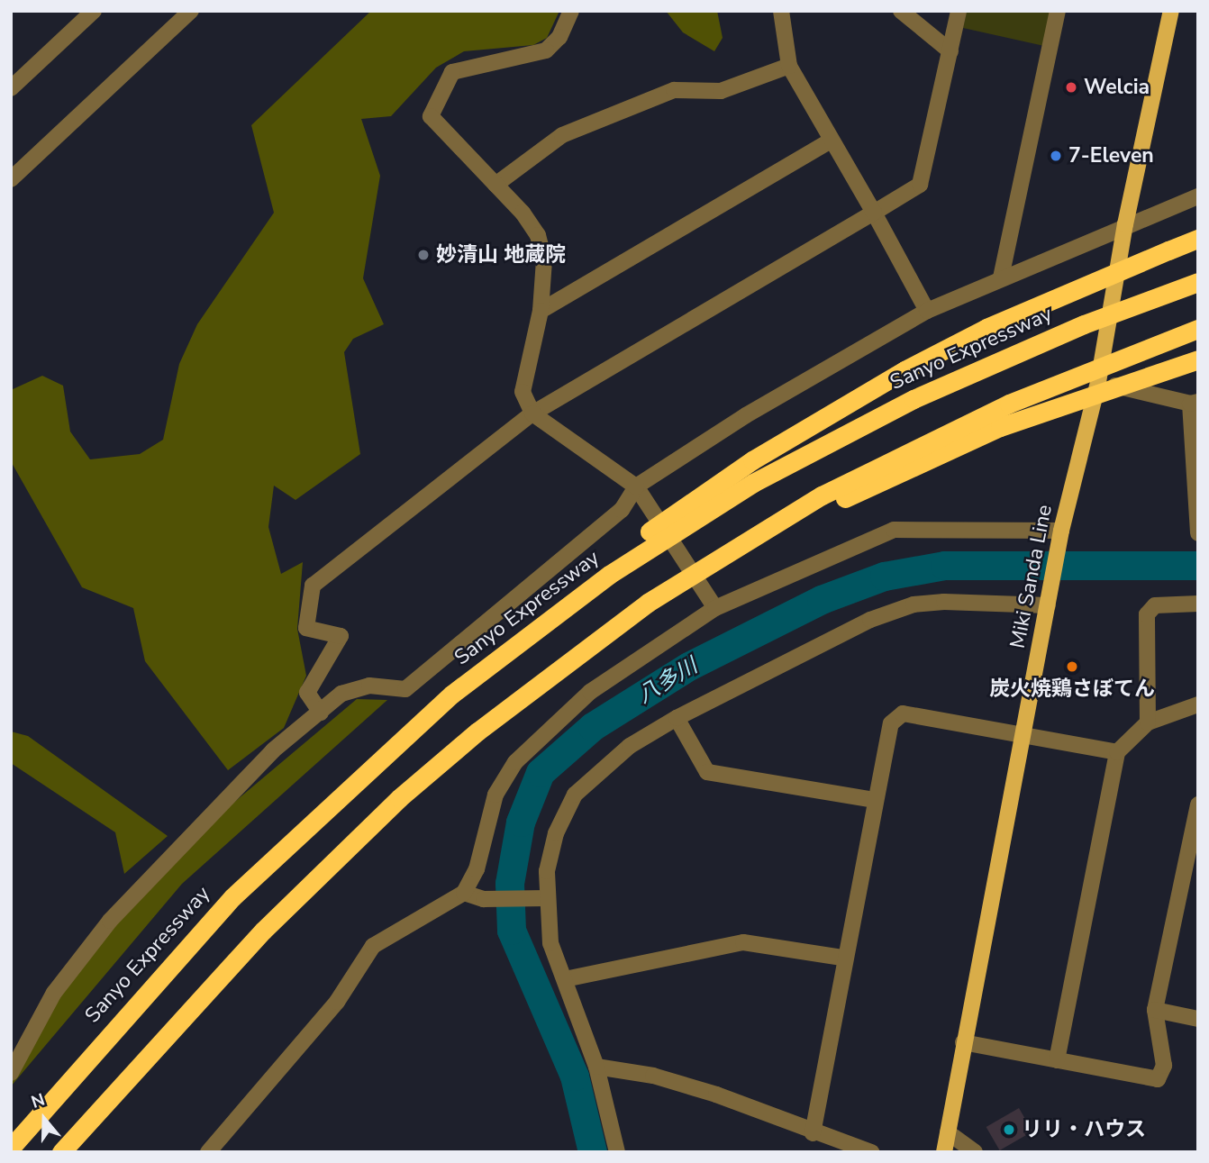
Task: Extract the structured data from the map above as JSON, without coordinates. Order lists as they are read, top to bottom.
{
  "streets": {
    "highway": ["Sanyo Expressway"],
    "main road": ["Miki Sanda Line"]
  },
  "water": ["八多川"],
  "places": [
    "Welcia",
    "7-Eleven",
    "妙清山 地蔵院",
    "炭火焼鶏さぼてん",
    "リリ・ハウス"
  ],
  "north": "top"
}
